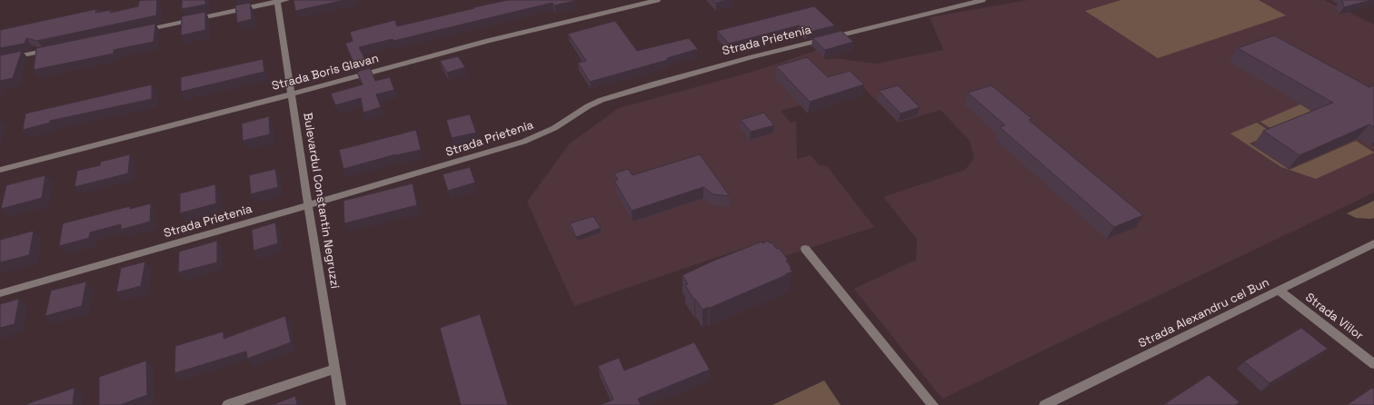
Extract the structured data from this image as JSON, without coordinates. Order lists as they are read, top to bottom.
{
  "streets": {
    "street": [
      "Strada Prietenia",
      "Strada Boris Glavan",
      "Bulevardul Constantin Negruzzi",
      "Strada Alexandru cel Bun",
      "Strada Viilor"
    ]
  },
  "crossings": [
    ["Strada Prietenia", "Bulevardul Constantin Negruzzi"],
    ["Strada Boris Glavan", "Bulevardul Constantin Negruzzi"],
    ["Strada Alexandru cel Bun", "Strada Viilor"]
  ]
}
